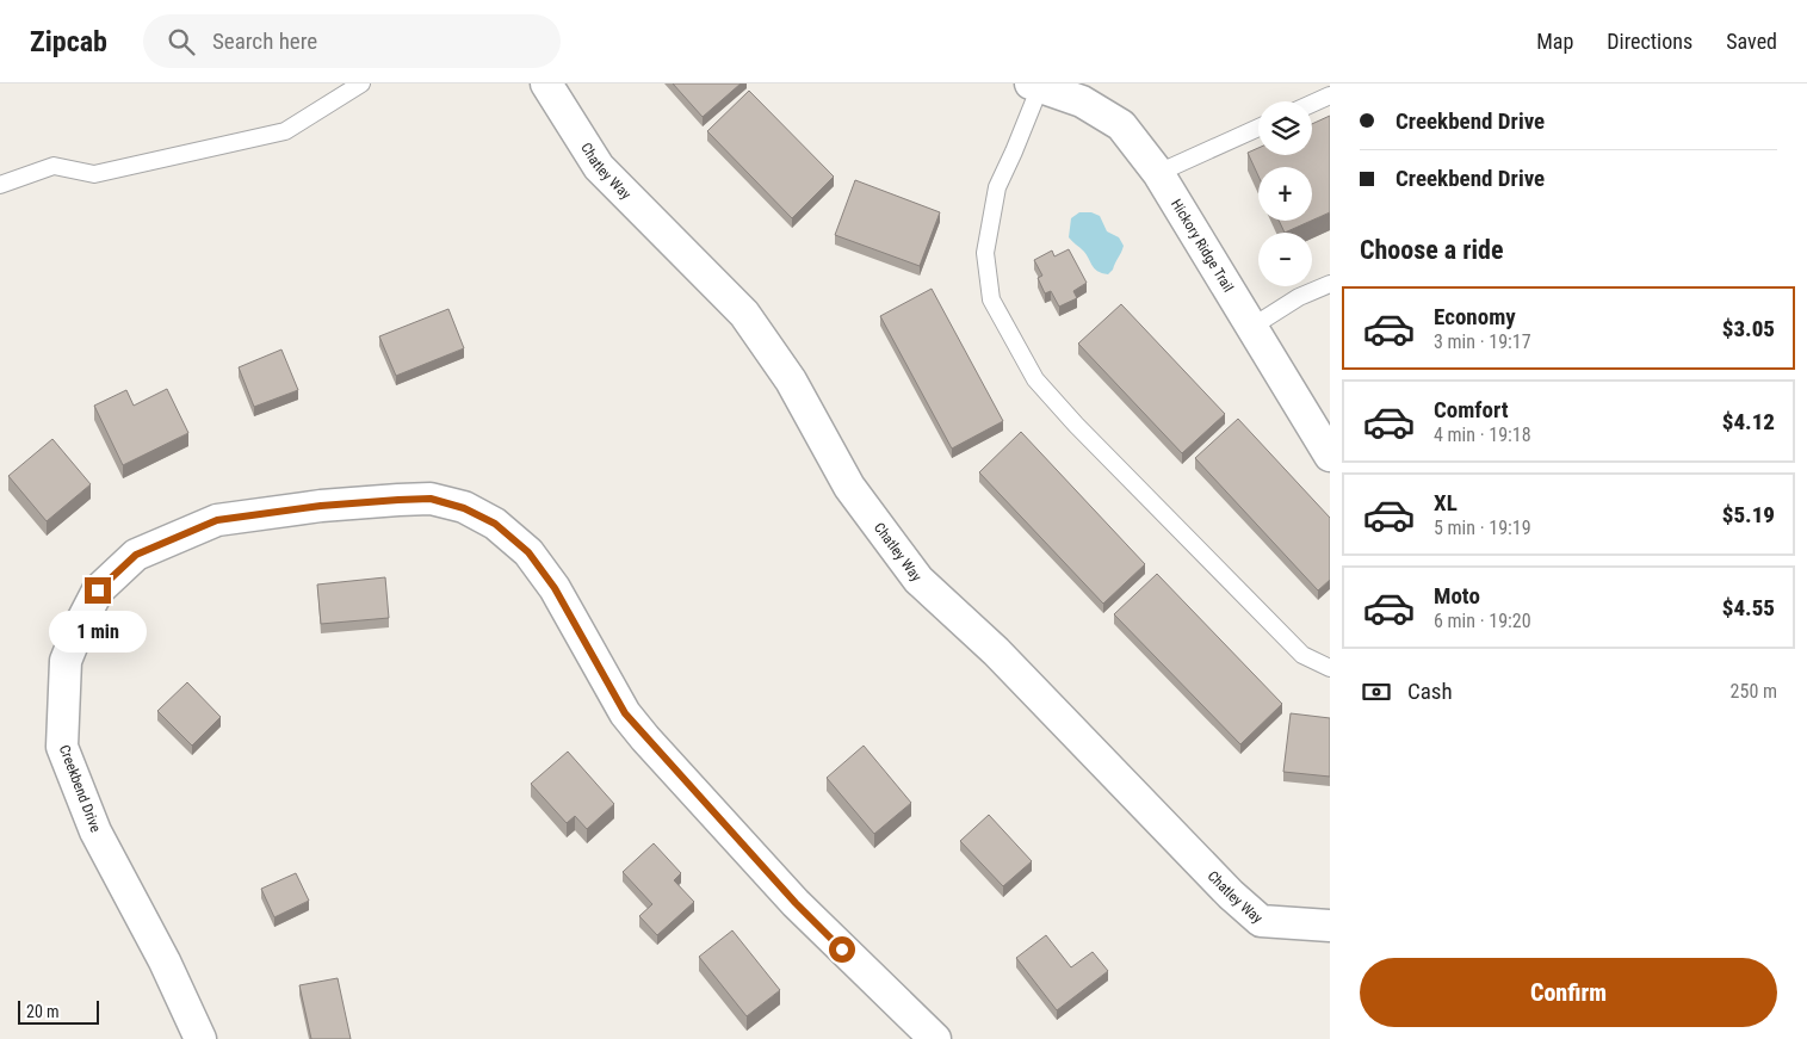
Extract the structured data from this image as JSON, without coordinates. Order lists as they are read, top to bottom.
{
  "streets": {
    "street": ["Chatley Way", "Hickory Ridge Trail", "Creekbend Drive"]
  },
  "scale_bar": "20 m",
  "page": {
    "header": "Zipcab",
    "search": "Search here",
    "nav": ["Map", "Directions", "Saved"],
    "banner": ["Creekbend Drive", "Creekbend Drive"],
    "map_buttons": ["+", "−"],
    "heading": "Choose a ride",
    "list": [
      {
        "name": "Economy",
        "note": "3 min · 19:17",
        "value": "$3.05"
      },
      {
        "name": "Comfort",
        "note": "4 min · 19:18",
        "value": "$4.12"
      },
      {
        "name": "XL",
        "note": "5 min · 19:19",
        "value": "$5.19"
      },
      {
        "name": "Moto",
        "note": "6 min · 19:20",
        "value": "$4.55"
      }
    ],
    "bubble": "1 min",
    "pay": ["Cash", "250 m"],
    "buttons": "Confirm",
    "scale": "20 m"
  }
}
